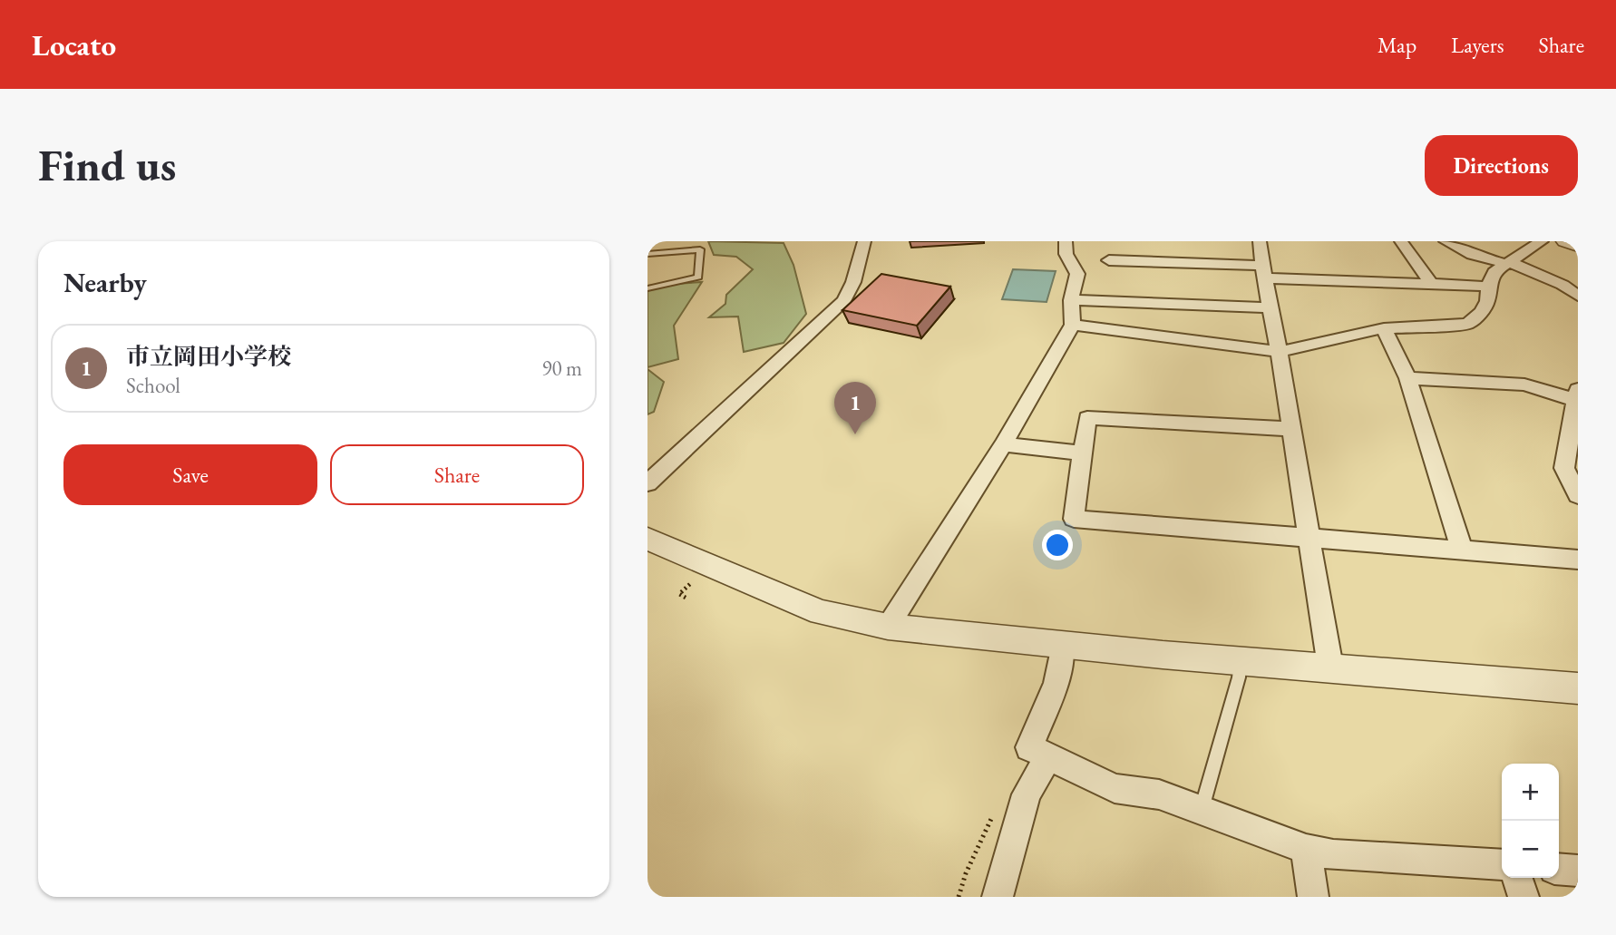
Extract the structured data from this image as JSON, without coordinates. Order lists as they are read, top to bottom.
{
  "page": {
    "header": "Locato",
    "nav": ["Map", "Layers", "Share"],
    "buttons": [
      "Directions",
      ["Save", "Share"]
    ],
    "title": "Find us",
    "heading": "Nearby",
    "list": [
      {
        "mark": "1",
        "name": "市立岡田小学校",
        "note": "School",
        "value": "90 m"
      }
    ],
    "pins": "1",
    "map_buttons": ["+", "−"]
  }
}
